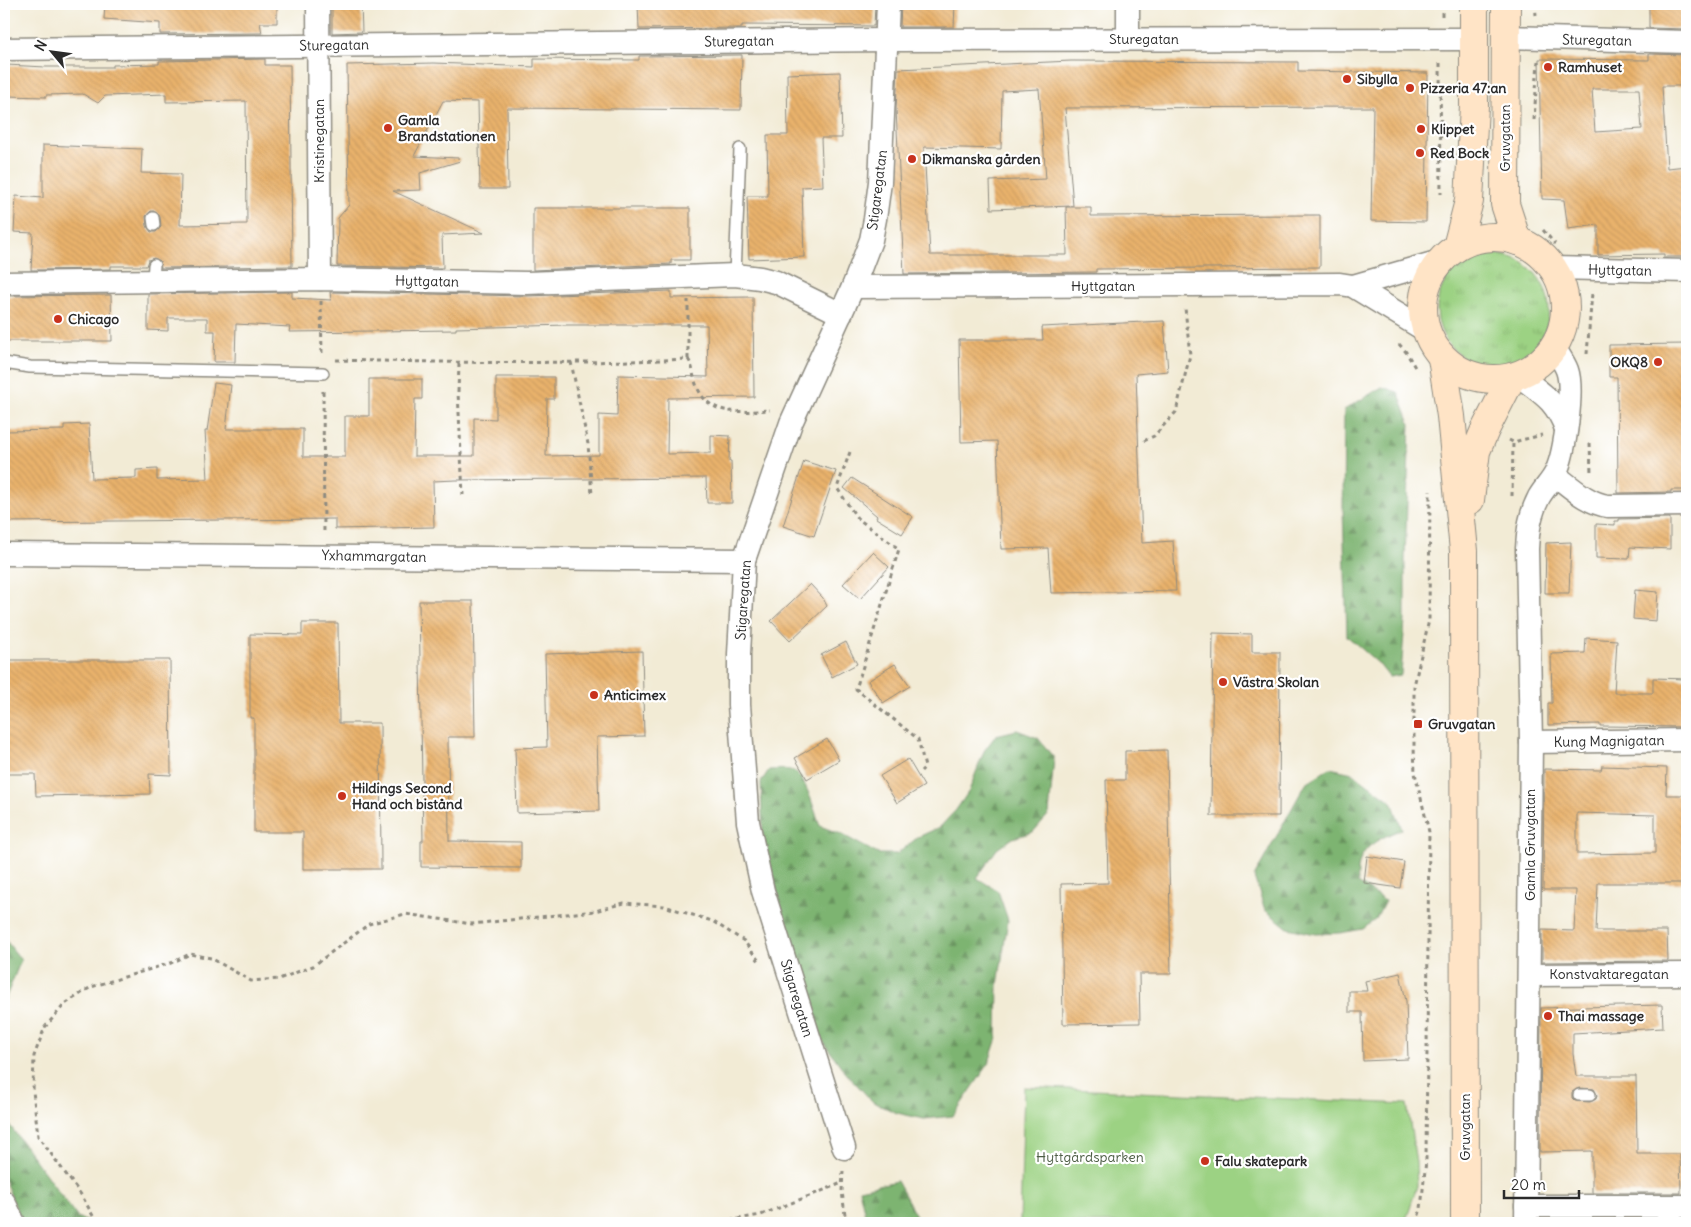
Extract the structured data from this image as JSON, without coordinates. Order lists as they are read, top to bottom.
{
  "streets": {
    "main road": ["Gruvgatan"],
    "street": [
      "Sturegatan",
      "Kristinegatan",
      "Stigaregatan",
      "Hyttgatan",
      "Yxhammargatan",
      "Kung Magnigatan",
      "Gamla Gruvgatan",
      "Konstvaktaregatan"
    ]
  },
  "crossings": [
    ["Sturegatan", "Gruvgatan"],
    ["Sturegatan", "Kristinegatan"],
    ["Sturegatan", "Stigaregatan"],
    ["Gruvgatan", "Hyttgatan"],
    ["Gruvgatan", "Gamla Gruvgatan"],
    ["Kristinegatan", "Hyttgatan"],
    ["Stigaregatan", "Hyttgatan"],
    ["Stigaregatan", "Yxhammargatan"],
    ["Hyttgatan", "Gamla Gruvgatan"],
    ["Kung Magnigatan", "Gamla Gruvgatan"],
    ["Gamla Gruvgatan", "Konstvaktaregatan"]
  ],
  "parks": ["Hyttgårdsparken"],
  "places": {
    "other": [
      "Ramhuset",
      "Sibylla",
      "Pizzeria 47:an",
      "Gamla Brandstationen",
      "Klippet",
      "Red Bock",
      "Dikmanska gården",
      "Chicago",
      "OKQ8",
      "Västra Skolan",
      "Anticimex",
      "Hildings Second Hand och bistånd",
      "Thai massage",
      "Falu skatepark"
    ],
    "transit": ["Gruvgatan"]
  },
  "scale_bar": "20 m",
  "north": "top left"
}
